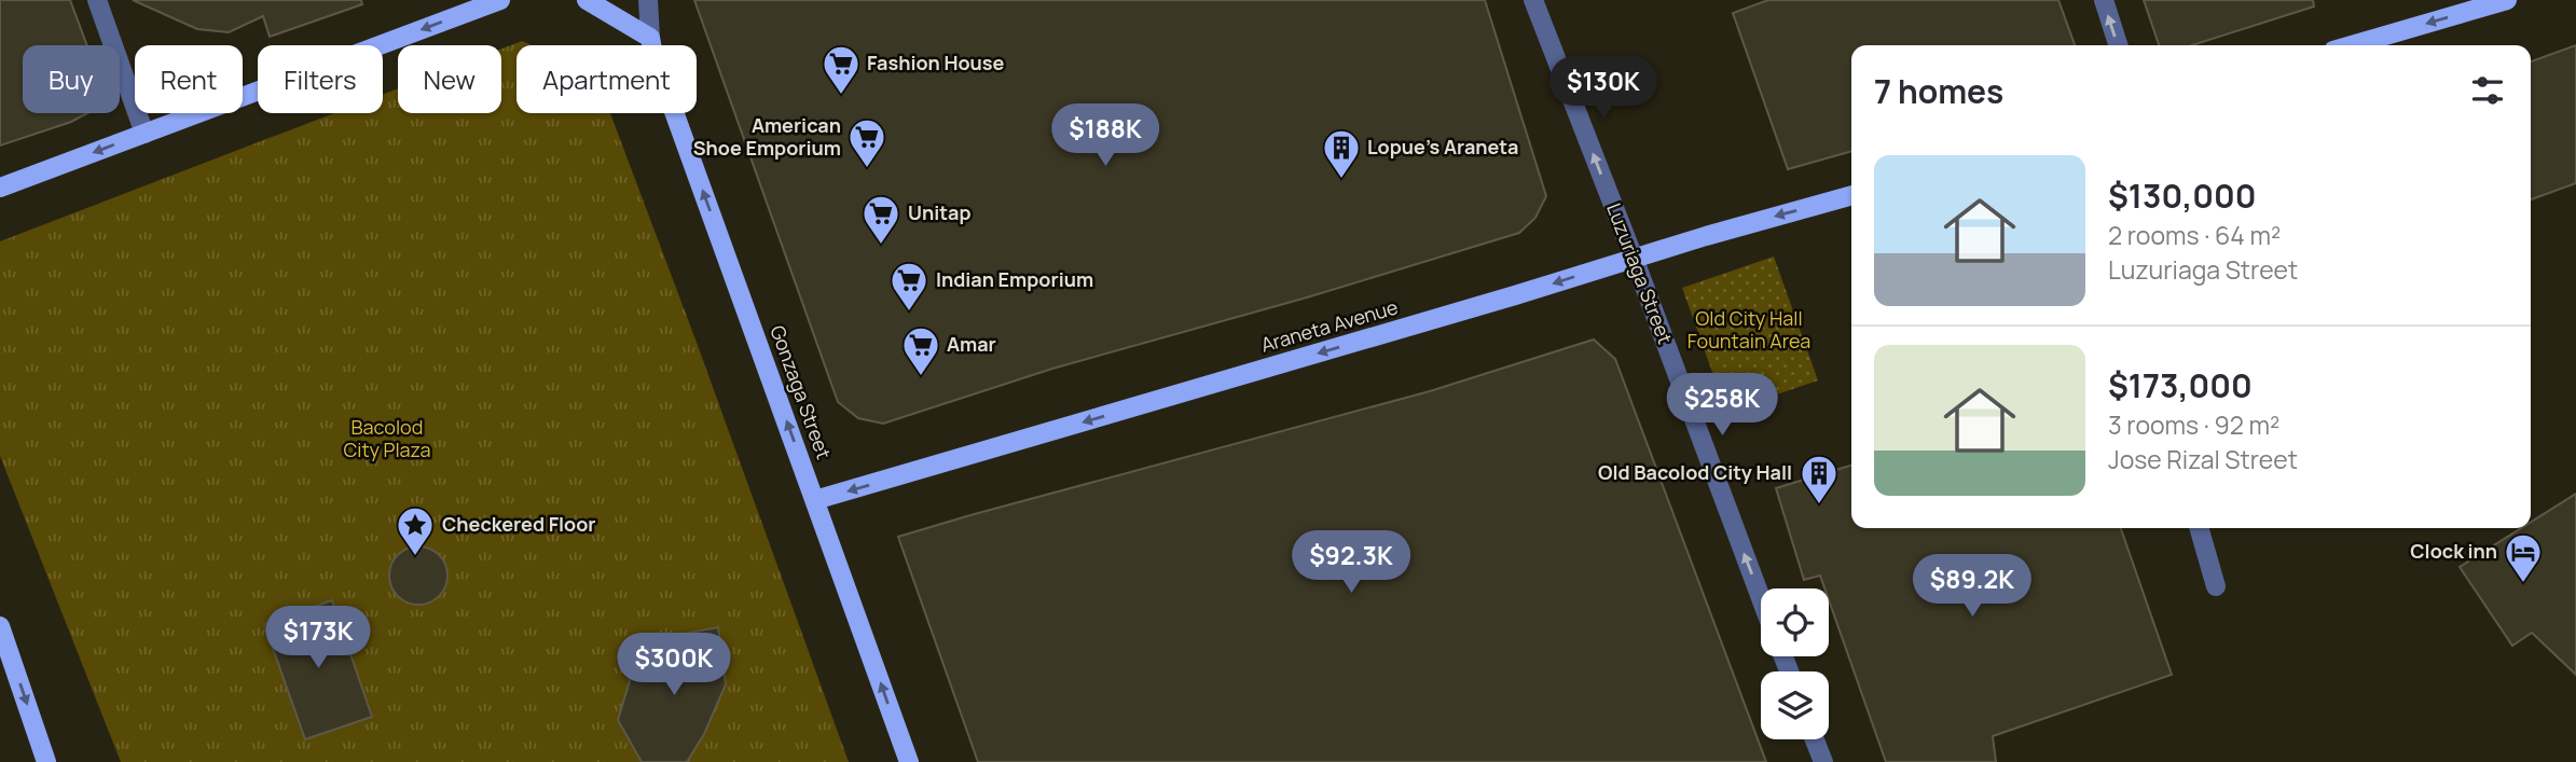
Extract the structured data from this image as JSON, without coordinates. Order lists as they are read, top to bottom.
{
  "streets": {
    "main road": ["Araneta Avenue", "Gonzaga Street"],
    "street": ["Luzuriaga Street"]
  },
  "crossings": [
    ["Luzuriaga Street", "Araneta Avenue"],
    ["Araneta Avenue", "Gonzaga Street"]
  ],
  "one_way": ["Luzuriaga Street", "Araneta Avenue", "Gonzaga Street"],
  "parks": ["Old City Hall Fountain Area", "Bacolod City Plaza"],
  "places": {
    "supermarket": [
      "Fashion House",
      "American Shoe Emporium",
      "Unitap",
      "Indian Emporium",
      "Amar"
    ],
    "building": ["Lopue's Araneta", "Old Bacolod City Hall"],
    "place": ["Checkered Floor"],
    "hotel": ["Clock inn"]
  },
  "page": {
    "chip": [
      "Buy",
      "Rent",
      "Filters",
      "New",
      "Apartment"
    ],
    "heading": "7 homes",
    "price": [
      "$130K",
      "$188K",
      "$258K",
      "$92.3K",
      "$89.2K",
      "$173K",
      "$300K"
    ],
    "list": [
      {
        "name": "$130,000",
        "note": "2 rooms · 64 m² · Luzuriaga Street"
      },
      {
        "name": "$173,000",
        "note": "3 rooms · 92 m² · Jose Rizal Street"
      }
    ]
  }
}
